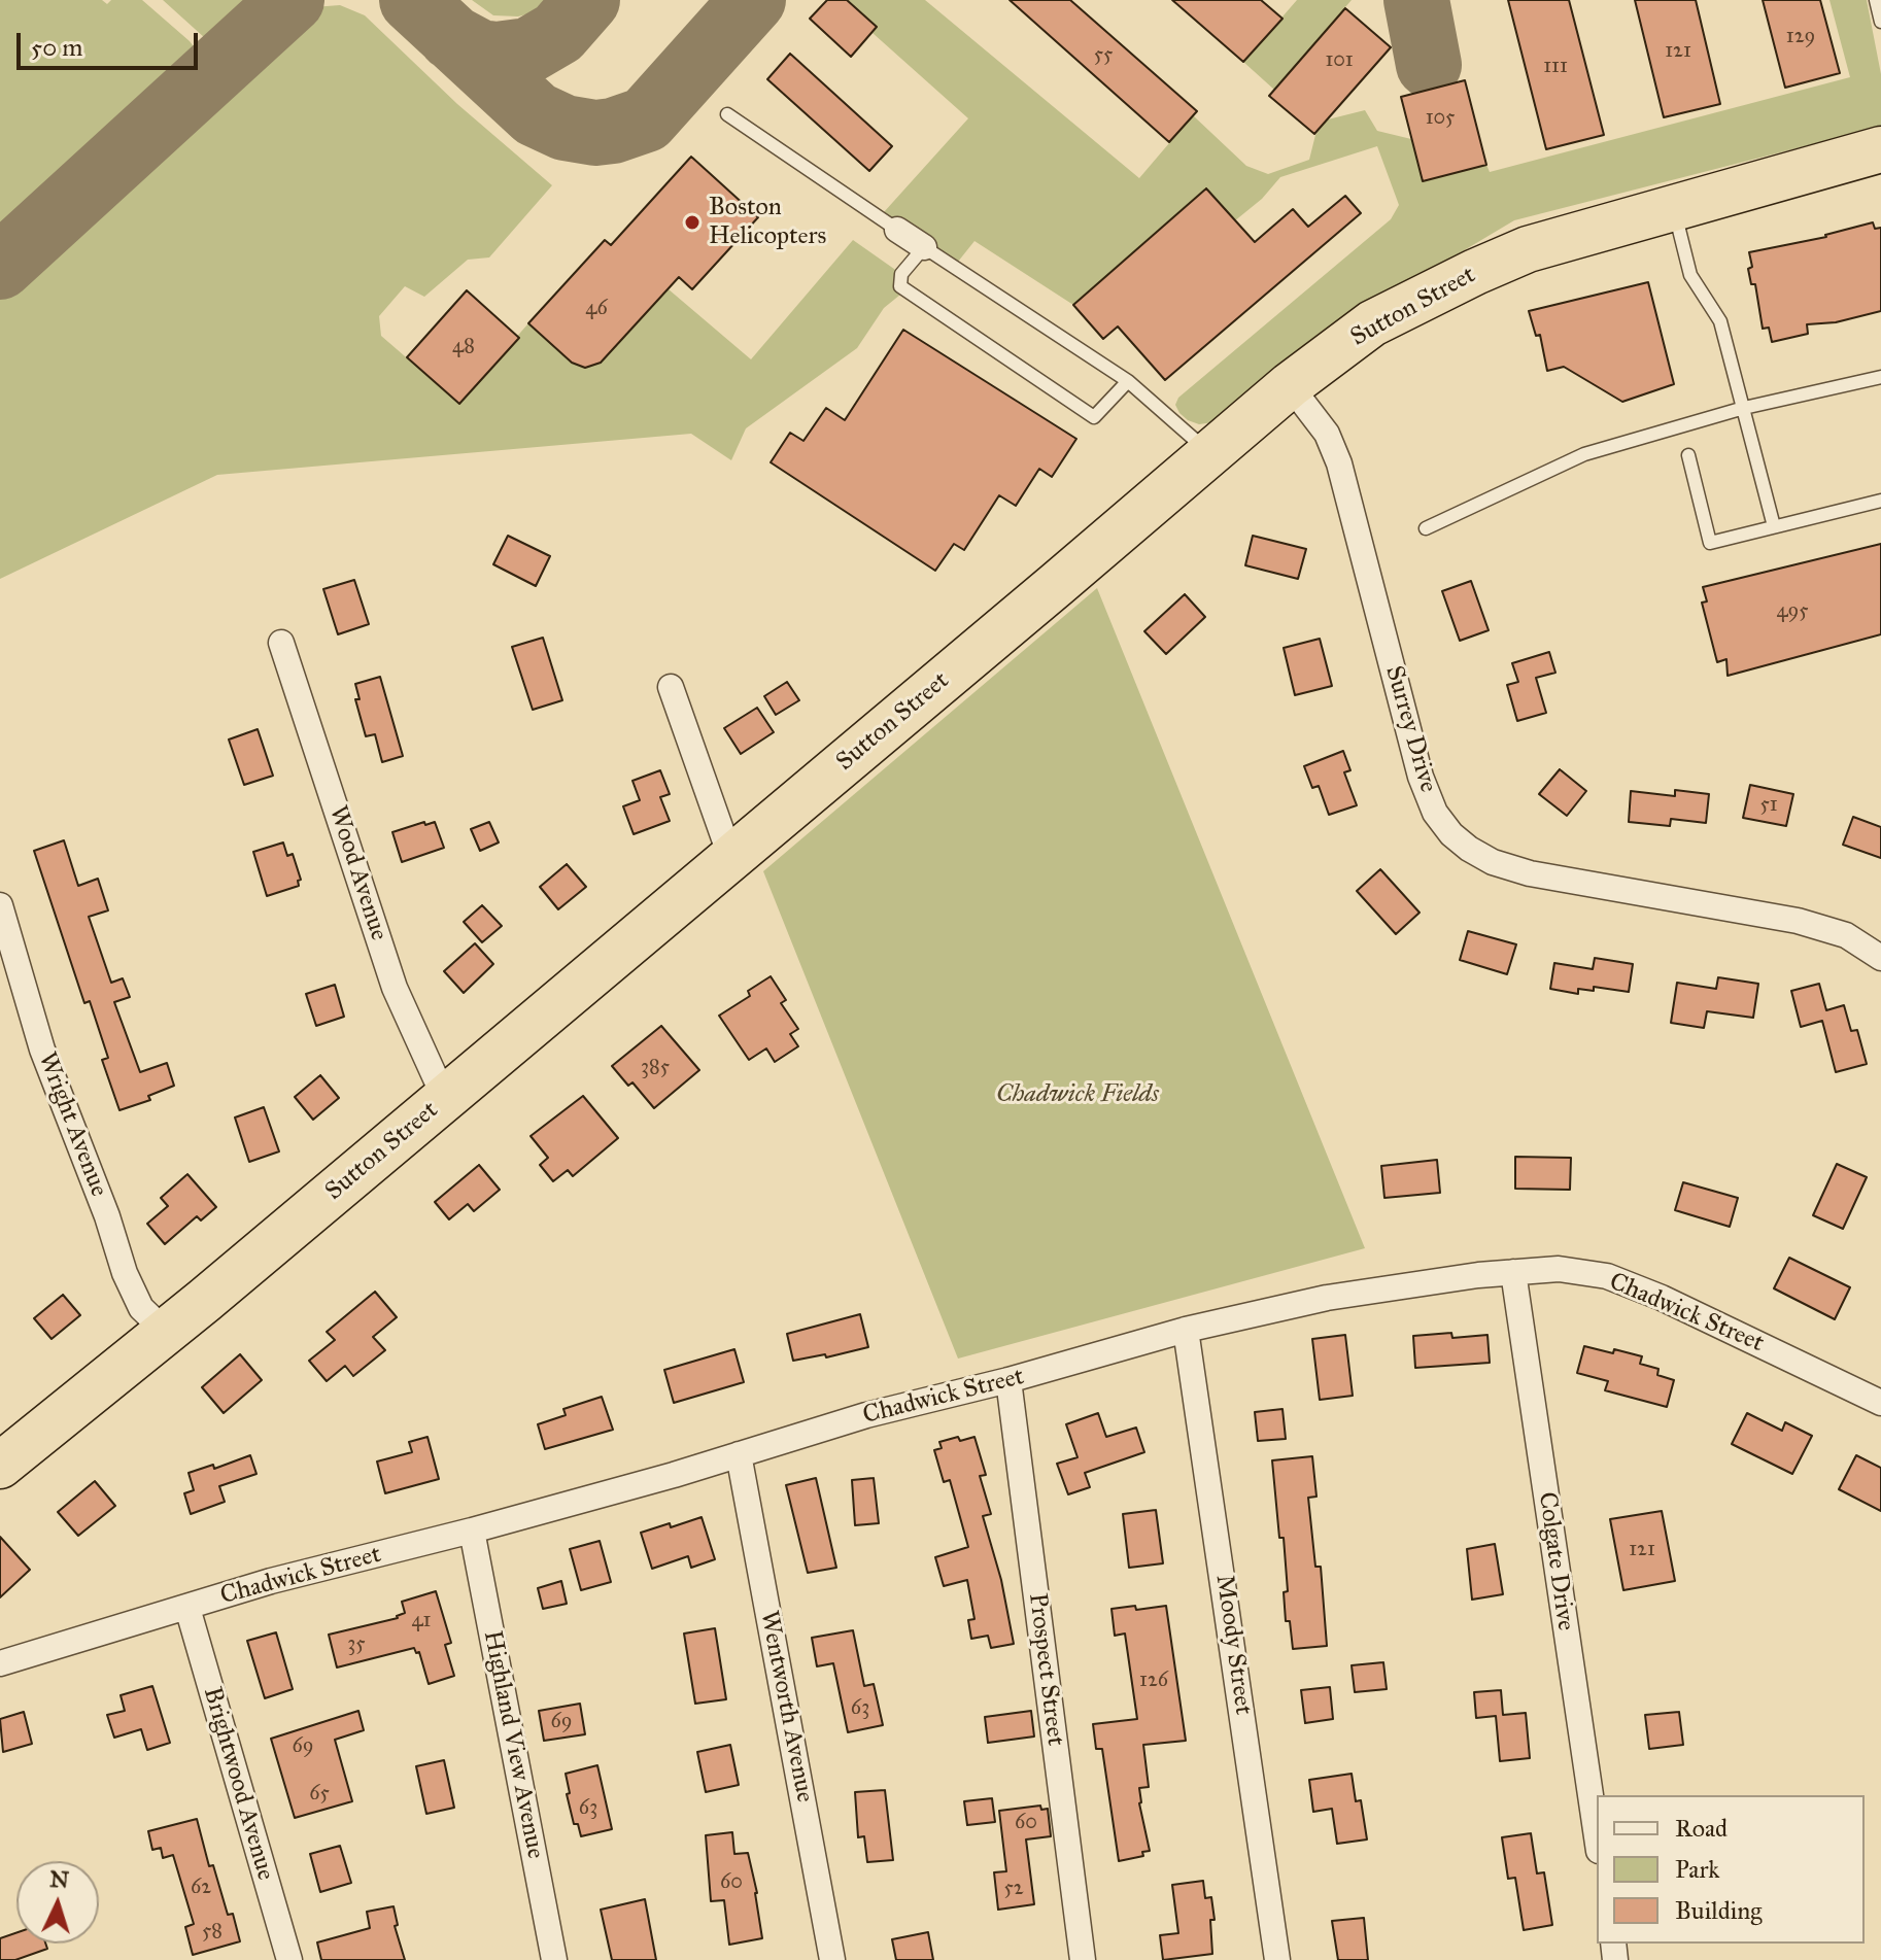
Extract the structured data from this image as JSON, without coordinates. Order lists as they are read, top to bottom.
{
  "streets": {
    "highway": ["Sutton Street"],
    "street": [
      "Surrey Drive",
      "Wood Avenue",
      "Wright Avenue",
      "Chadwick Street",
      "Colgate Drive",
      "Moody Street",
      "Prospect Street",
      "Wentworth Avenue",
      "Highland View Avenue",
      "Brightwood Avenue"
    ]
  },
  "crossings": [
    ["Sutton Street", "Surrey Drive"],
    ["Sutton Street", "Wood Avenue"],
    ["Sutton Street", "Wright Avenue"],
    ["Chadwick Street", "Colgate Drive"],
    ["Chadwick Street", "Moody Street"],
    ["Chadwick Street", "Prospect Street"],
    ["Chadwick Street", "Wentworth Avenue"],
    ["Chadwick Street", "Highland View Avenue"],
    ["Chadwick Street", "Brightwood Avenue"]
  ],
  "parks": ["Chadwick Fields"],
  "places": ["Boston Helicopters"],
  "house_numbers": [
    "129",
    "121",
    "55",
    "101",
    "111",
    "105",
    "46",
    "48",
    "495",
    "51",
    "385",
    "121",
    "41",
    "35",
    "126",
    "63",
    "69",
    "69",
    "65",
    "63",
    "60",
    "60",
    "62",
    "52",
    "58"
  ],
  "legend": ["Road", "Park", "Building"],
  "scale_bar": "50 m",
  "north": "top"
}
